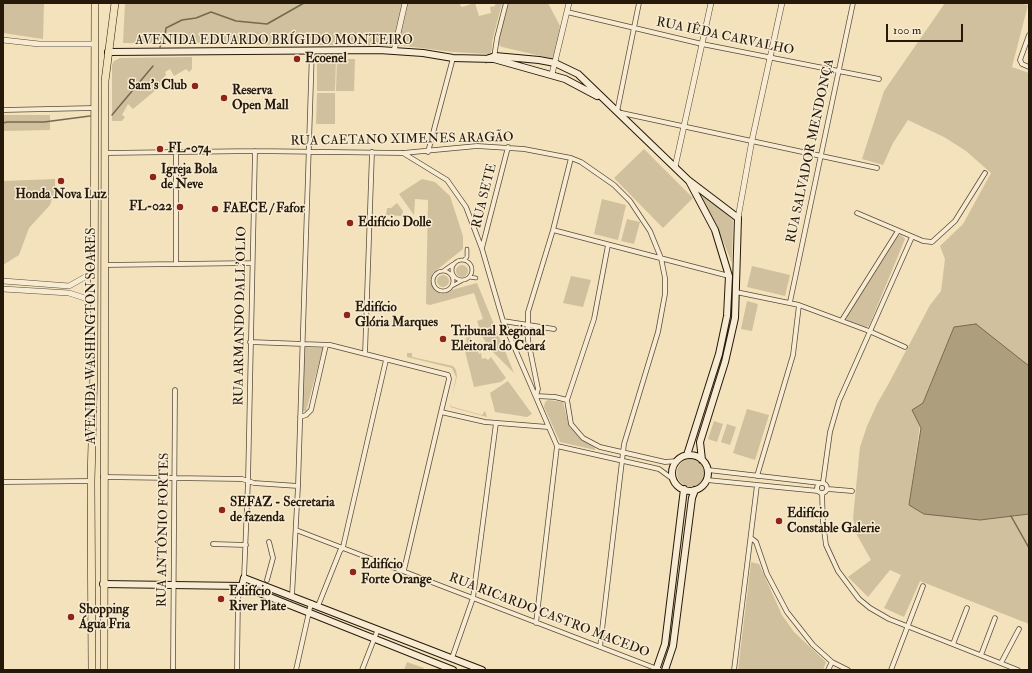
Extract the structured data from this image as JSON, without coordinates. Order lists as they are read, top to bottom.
{
  "streets": {
    "highway": ["AVENIDA WASHINGTON SOARES"],
    "main road": ["AVENIDA EDUARDO BRÍGIDO MONTEIRO"],
    "street": [
      "RUA IÊDA CARVALHO",
      "RUA CAETANO XIMENES ARAGÃO",
      "RUA SALVADOR MENDONÇA",
      "RUA SETE",
      "RUA ARMANDO DALL'OLIO",
      "RUA ANTÔNIO FORTES",
      "RUA RICARDO CASTRO MACEDO"
    ]
  },
  "crossings": [
    ["RUA IÊDA CARVALHO", "RUA SALVADOR MENDONÇA"],
    ["AVENIDA EDUARDO BRÍGIDO MONTEIRO", "AVENIDA WASHINGTON SOARES"],
    ["RUA CAETANO XIMENES ARAGÃO", "RUA SETE"],
    ["RUA CAETANO XIMENES ARAGÃO", "RUA ARMANDO DALL'OLIO"],
    ["RUA CAETANO XIMENES ARAGÃO", "AVENIDA WASHINGTON SOARES"],
    ["RUA CAETANO XIMENES ARAGÃO", "RUA RICARDO CASTRO MACEDO"]
  ],
  "places": [
    "Ecoenel",
    "Sam's Club",
    "Reserva Open Mall",
    "FL-074",
    "Igreja Bola de Neve",
    "Honda Nova Luz",
    "FL-022",
    "FAECE / Fafor",
    "Edifício Dolle",
    "Edifício Glória Marques",
    "Tribunal Regional Eleitoral do Ceará",
    "SEFAZ - Secretaria de fazenda",
    "Edifício Constable Galerie",
    "Edifício Forte Orange",
    "Edifício River Plate",
    "Shopping Água Fria"
  ],
  "scale_bar": "100 m"
}
